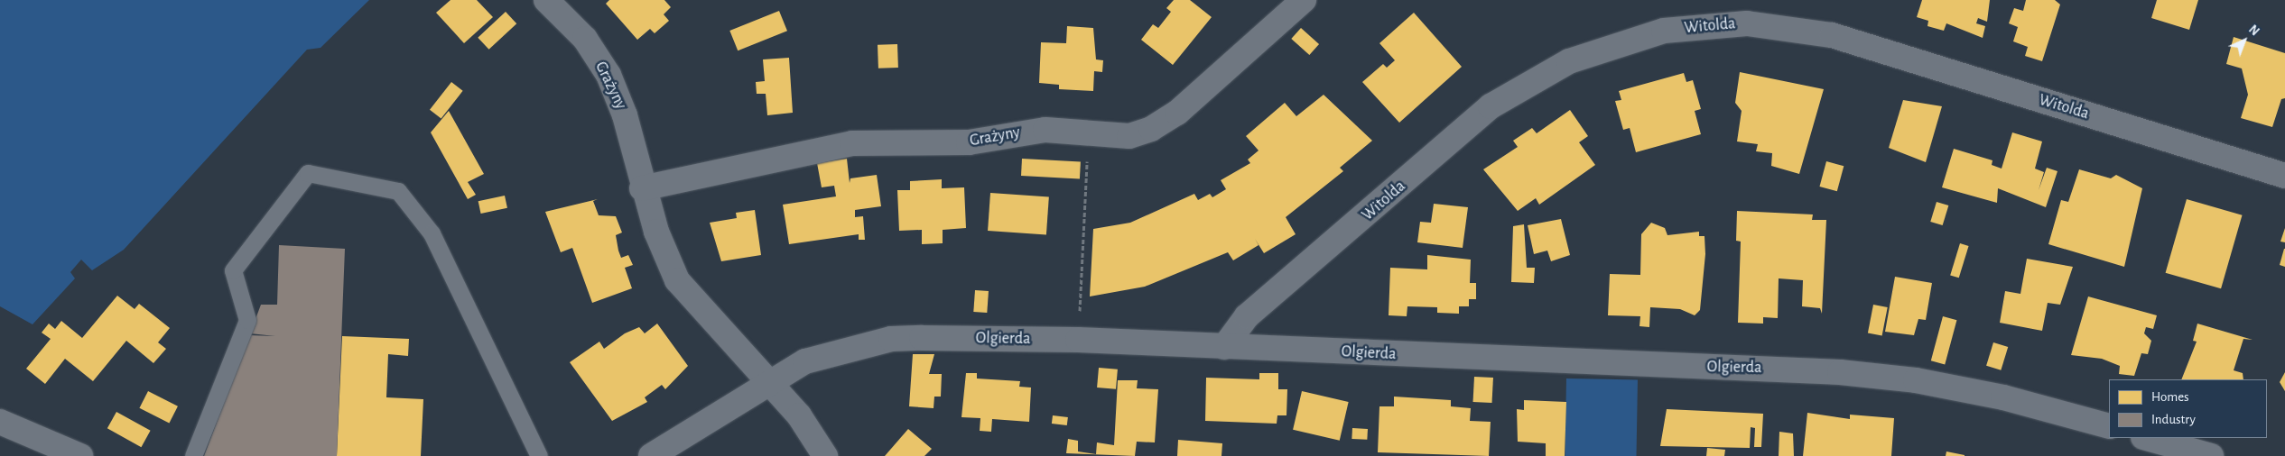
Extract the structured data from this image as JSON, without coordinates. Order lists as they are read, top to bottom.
{
  "streets": {
    "street": ["Witolda", "Grażyny", "Olgierda"]
  },
  "crossings": [
    ["Witolda", "Olgierda"],
    ["Grażyny", "Olgierda"]
  ],
  "legend": ["Homes", "Industry"],
  "north": "top right"
}
